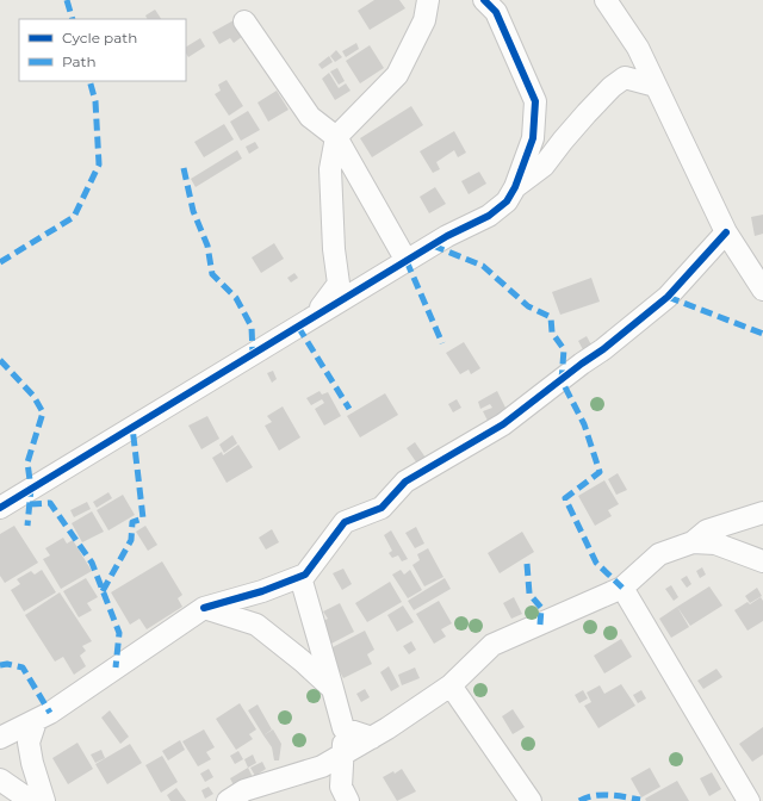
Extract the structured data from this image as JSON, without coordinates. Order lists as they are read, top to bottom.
{
  "legend": ["Cycle path", "Path"]
}
